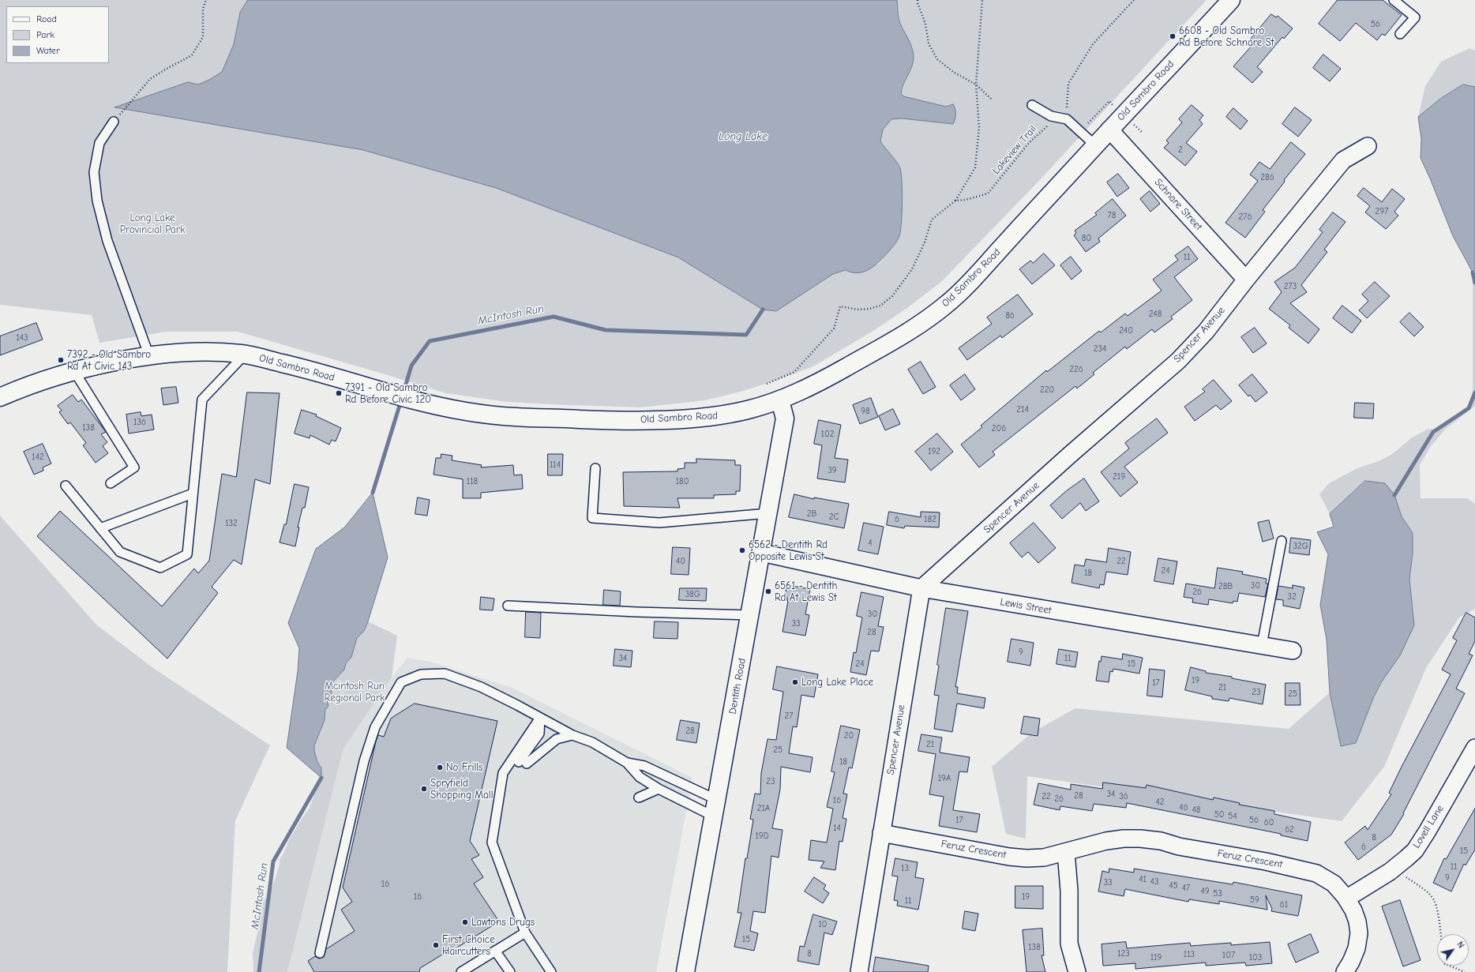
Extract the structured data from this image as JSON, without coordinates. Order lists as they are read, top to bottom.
{
  "streets": {
    "main road": ["Old Sambro Road", "Dentith Road"],
    "street": [
      "Schnare Street",
      "Spencer Avenue",
      "Lewis Street",
      "Lovell Lane",
      "Feruz Crescent"
    ],
    "path": ["Lakeview Trail"]
  },
  "crossings": [
    ["Old Sambro Road", "Schnare Street"],
    ["Old Sambro Road", "Dentith Road"],
    ["Schnare Street", "Spencer Avenue"],
    ["Spencer Avenue", "Lewis Street"],
    ["Spencer Avenue", "Feruz Crescent"],
    ["Lewis Street", "Dentith Road"],
    ["Lovell Lane", "Feruz Crescent"]
  ],
  "water": ["Long Lake", "McIntosh Run"],
  "parks": ["Long Lake Provincial Park", "Mcintosh Run Regional Park"],
  "places": [
    "6608 - Old Sambro Rd Before Schnare St",
    "7392 - Old Sambro Rd At Civic 143",
    "7391 - Old Sambro Rd Before Civic 120",
    "6562 - Dentith Rd Opposite Lewis St",
    "6561 - Dentith Rd At Lewis St",
    "Long Lake Place",
    "No Frills",
    "Spryfield Shopping Mall",
    "Lawtons Drugs",
    "First Choice Haircutters"
  ],
  "house_numbers": [
    "56",
    "2",
    "286",
    "297",
    "78",
    "276",
    "80",
    "11",
    "273",
    "248",
    "86",
    "240",
    "143",
    "234",
    "226",
    "220",
    "214",
    "98",
    "136",
    "138",
    "206",
    "102",
    "192",
    "142",
    "114",
    "39",
    "219",
    "118",
    "180",
    "2B",
    "2C",
    "6",
    "182",
    "132",
    "4",
    "32G",
    "40",
    "22",
    "24",
    "18",
    "30",
    "28B",
    "26",
    "38G",
    "32",
    "30",
    "33",
    "28",
    "9",
    "34",
    "11",
    "24",
    "15",
    "19",
    "17",
    "21",
    "23",
    "25",
    "27",
    "28",
    "20",
    "21",
    "25",
    "18",
    "19A",
    "23",
    "34",
    "28",
    "22",
    "36",
    "26",
    "16",
    "42",
    "46",
    "21A",
    "48",
    "50",
    "54",
    "17",
    "56",
    "60",
    "14",
    "62",
    "19D",
    "8",
    "6",
    "15",
    "11",
    "13",
    "9",
    "41",
    "43",
    "33",
    "16",
    "45",
    "47",
    "49",
    "53",
    "16",
    "19",
    "59",
    "11",
    "61",
    "10",
    "15",
    "138",
    "8",
    "123",
    "113",
    "107",
    "119",
    "103"
  ],
  "legend": ["Road", "Park", "Water"],
  "north": "top right"
}
